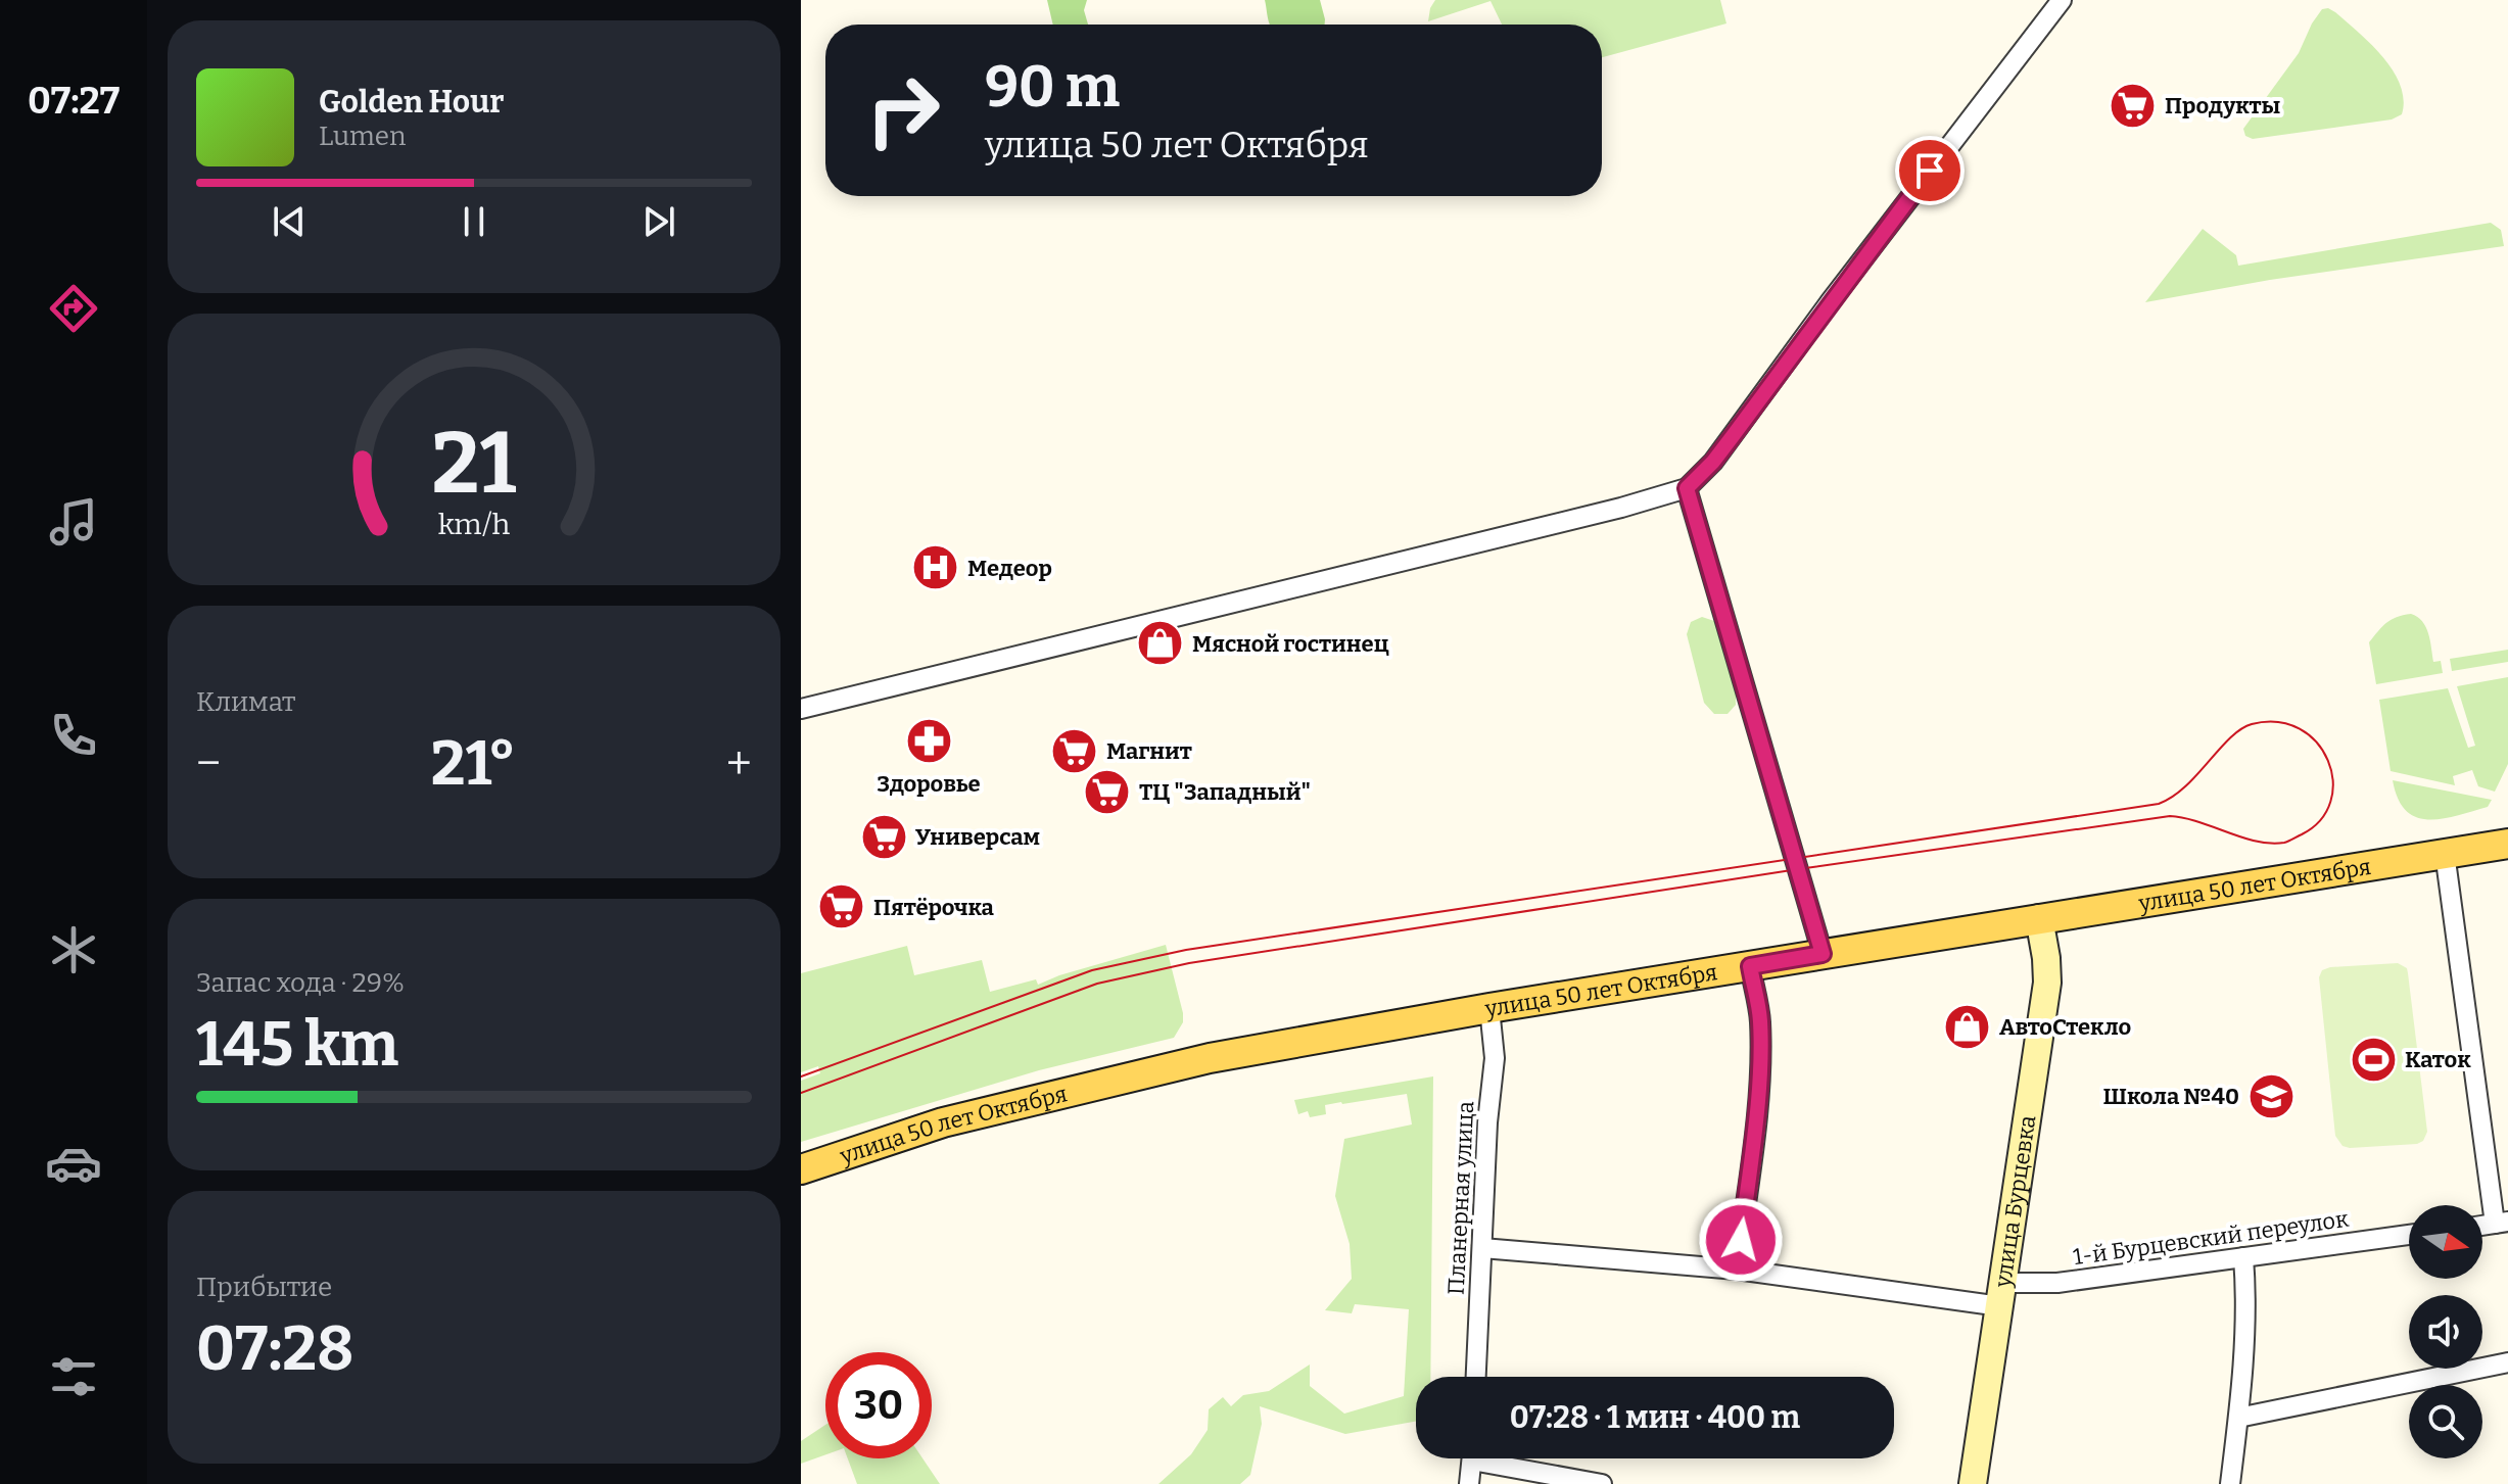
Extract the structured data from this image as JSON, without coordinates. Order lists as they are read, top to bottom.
{
  "streets": {
    "main road": ["улица 50 лет Октября"],
    "street": ["Планерная улица", "улица Бурцевка", "1-й Бурцевский переулок"]
  },
  "crossings": [
    ["улица 50 лет Октября", "Планерная улица"],
    ["улица 50 лет Октября", "улица Бурцевка"],
    ["Планерная улица", "1-й Бурцевский переулок"],
    ["улица Бурцевка", "1-й Бурцевский переулок"]
  ],
  "places": {
    "supermarket": [
      "Продукты",
      "Магнит",
      "ТЦ \"Западный\"",
      "Универсам",
      "Пятёрочка"
    ],
    "hospital": ["Медеор"],
    "shop": ["Мясной гостинец", "АвтоСтекло"],
    "pharmacy": ["Здоровье"],
    "sports": ["Каток"],
    "school or university": ["Школа №40"]
  },
  "north": "right",
  "page": {
    "tabs": "07:27",
    "turn": ["90 m", "улица 50 лет Октября"],
    "song": ["Golden Hour", "Lumen"],
    "tile": [
      "Климат",
      ["Запас хода · 29%", "145 km"],
      ["Прибытие", "07:28"]
    ],
    "heat": ["−", "21°", "+"],
    "limit": "30",
    "trip": "07:28 · 1 мин · 400 m",
    "gauge": ["21", "km/h"]
  }
}
